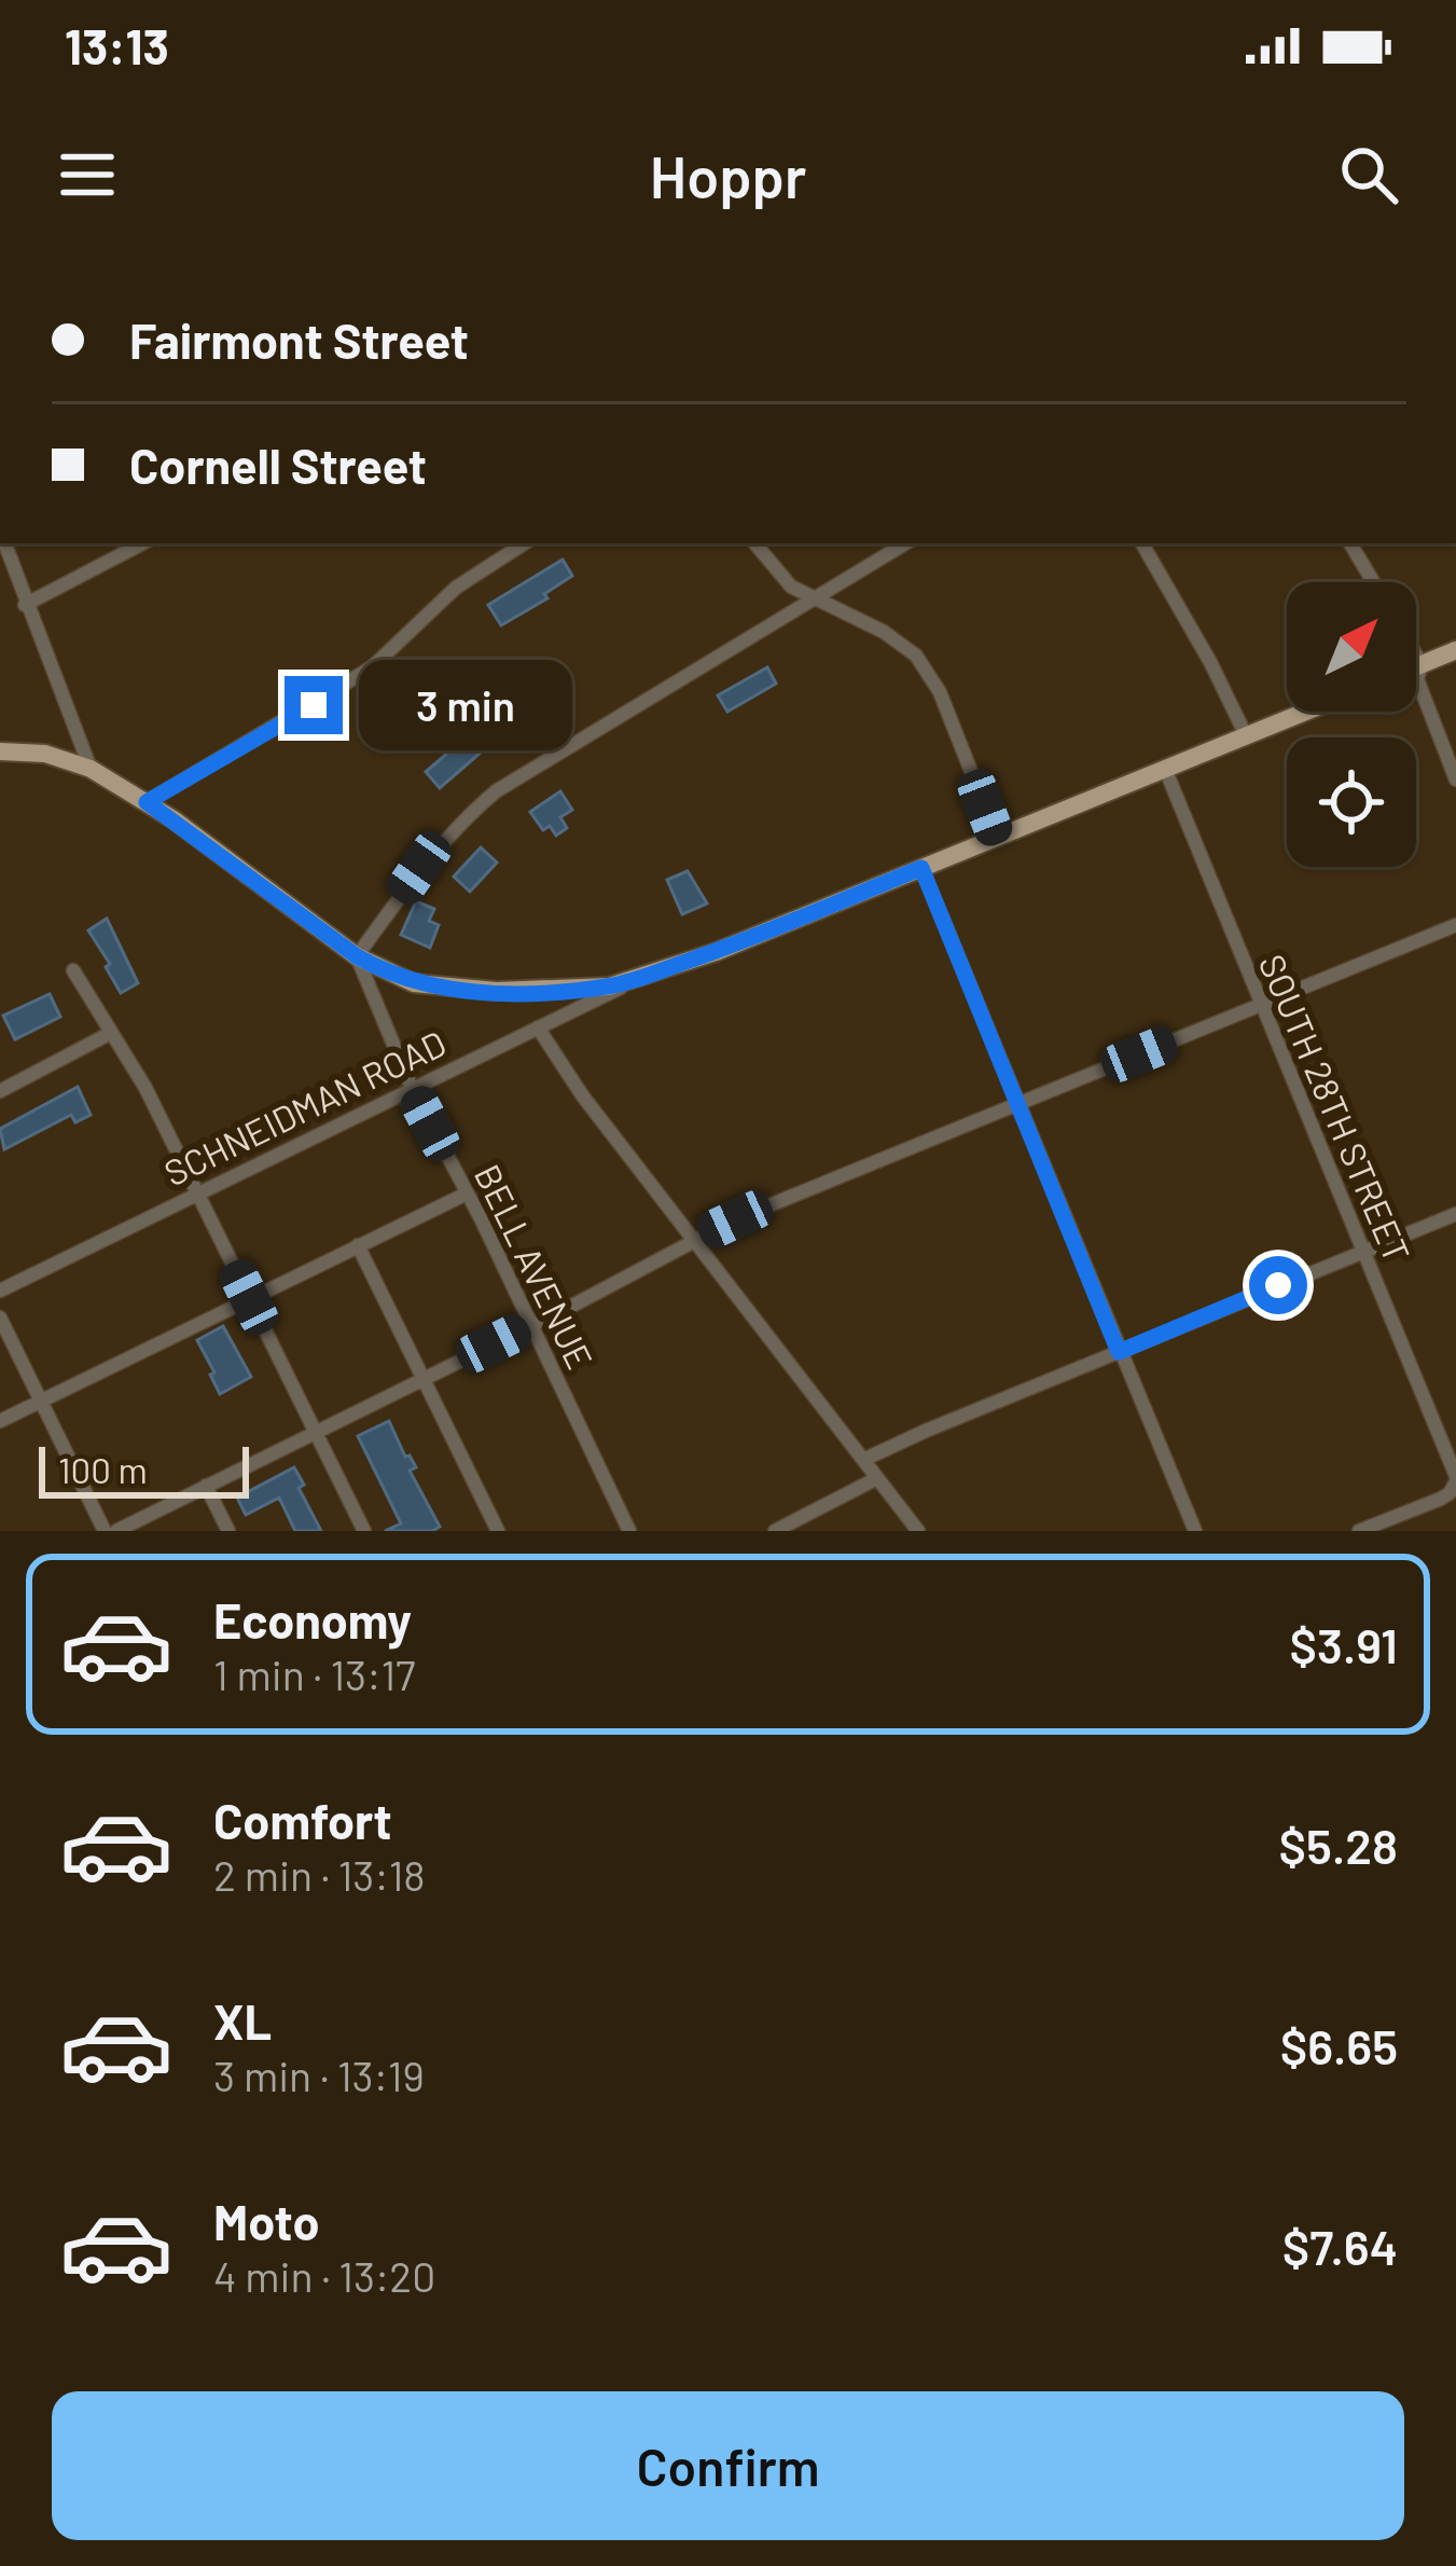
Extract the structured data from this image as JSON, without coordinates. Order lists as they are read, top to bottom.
{
  "streets": {
    "street": ["SCHNEIDMAN ROAD", "SOUTH 28TH STREET", "BELL AVENUE"]
  },
  "crossings": [
    ["SCHNEIDMAN ROAD", "BELL AVENUE"]
  ],
  "scale_bar": "100 m",
  "north": "top right",
  "page": {
    "status": "13:13",
    "header": "Hoppr",
    "banner": ["Fairmont Street", "Cornell Street"],
    "bubble": "3 min",
    "scale": "100 m",
    "list": [
      {
        "name": "Economy",
        "note": "1 min · 13:17",
        "value": "$3.91"
      },
      {
        "name": "Comfort",
        "note": "2 min · 13:18",
        "value": "$5.28"
      },
      {
        "name": "XL",
        "note": "3 min · 13:19",
        "value": "$6.65"
      },
      {
        "name": "Moto",
        "note": "4 min · 13:20",
        "value": "$7.64"
      }
    ],
    "buttons": "Confirm"
  }
}
